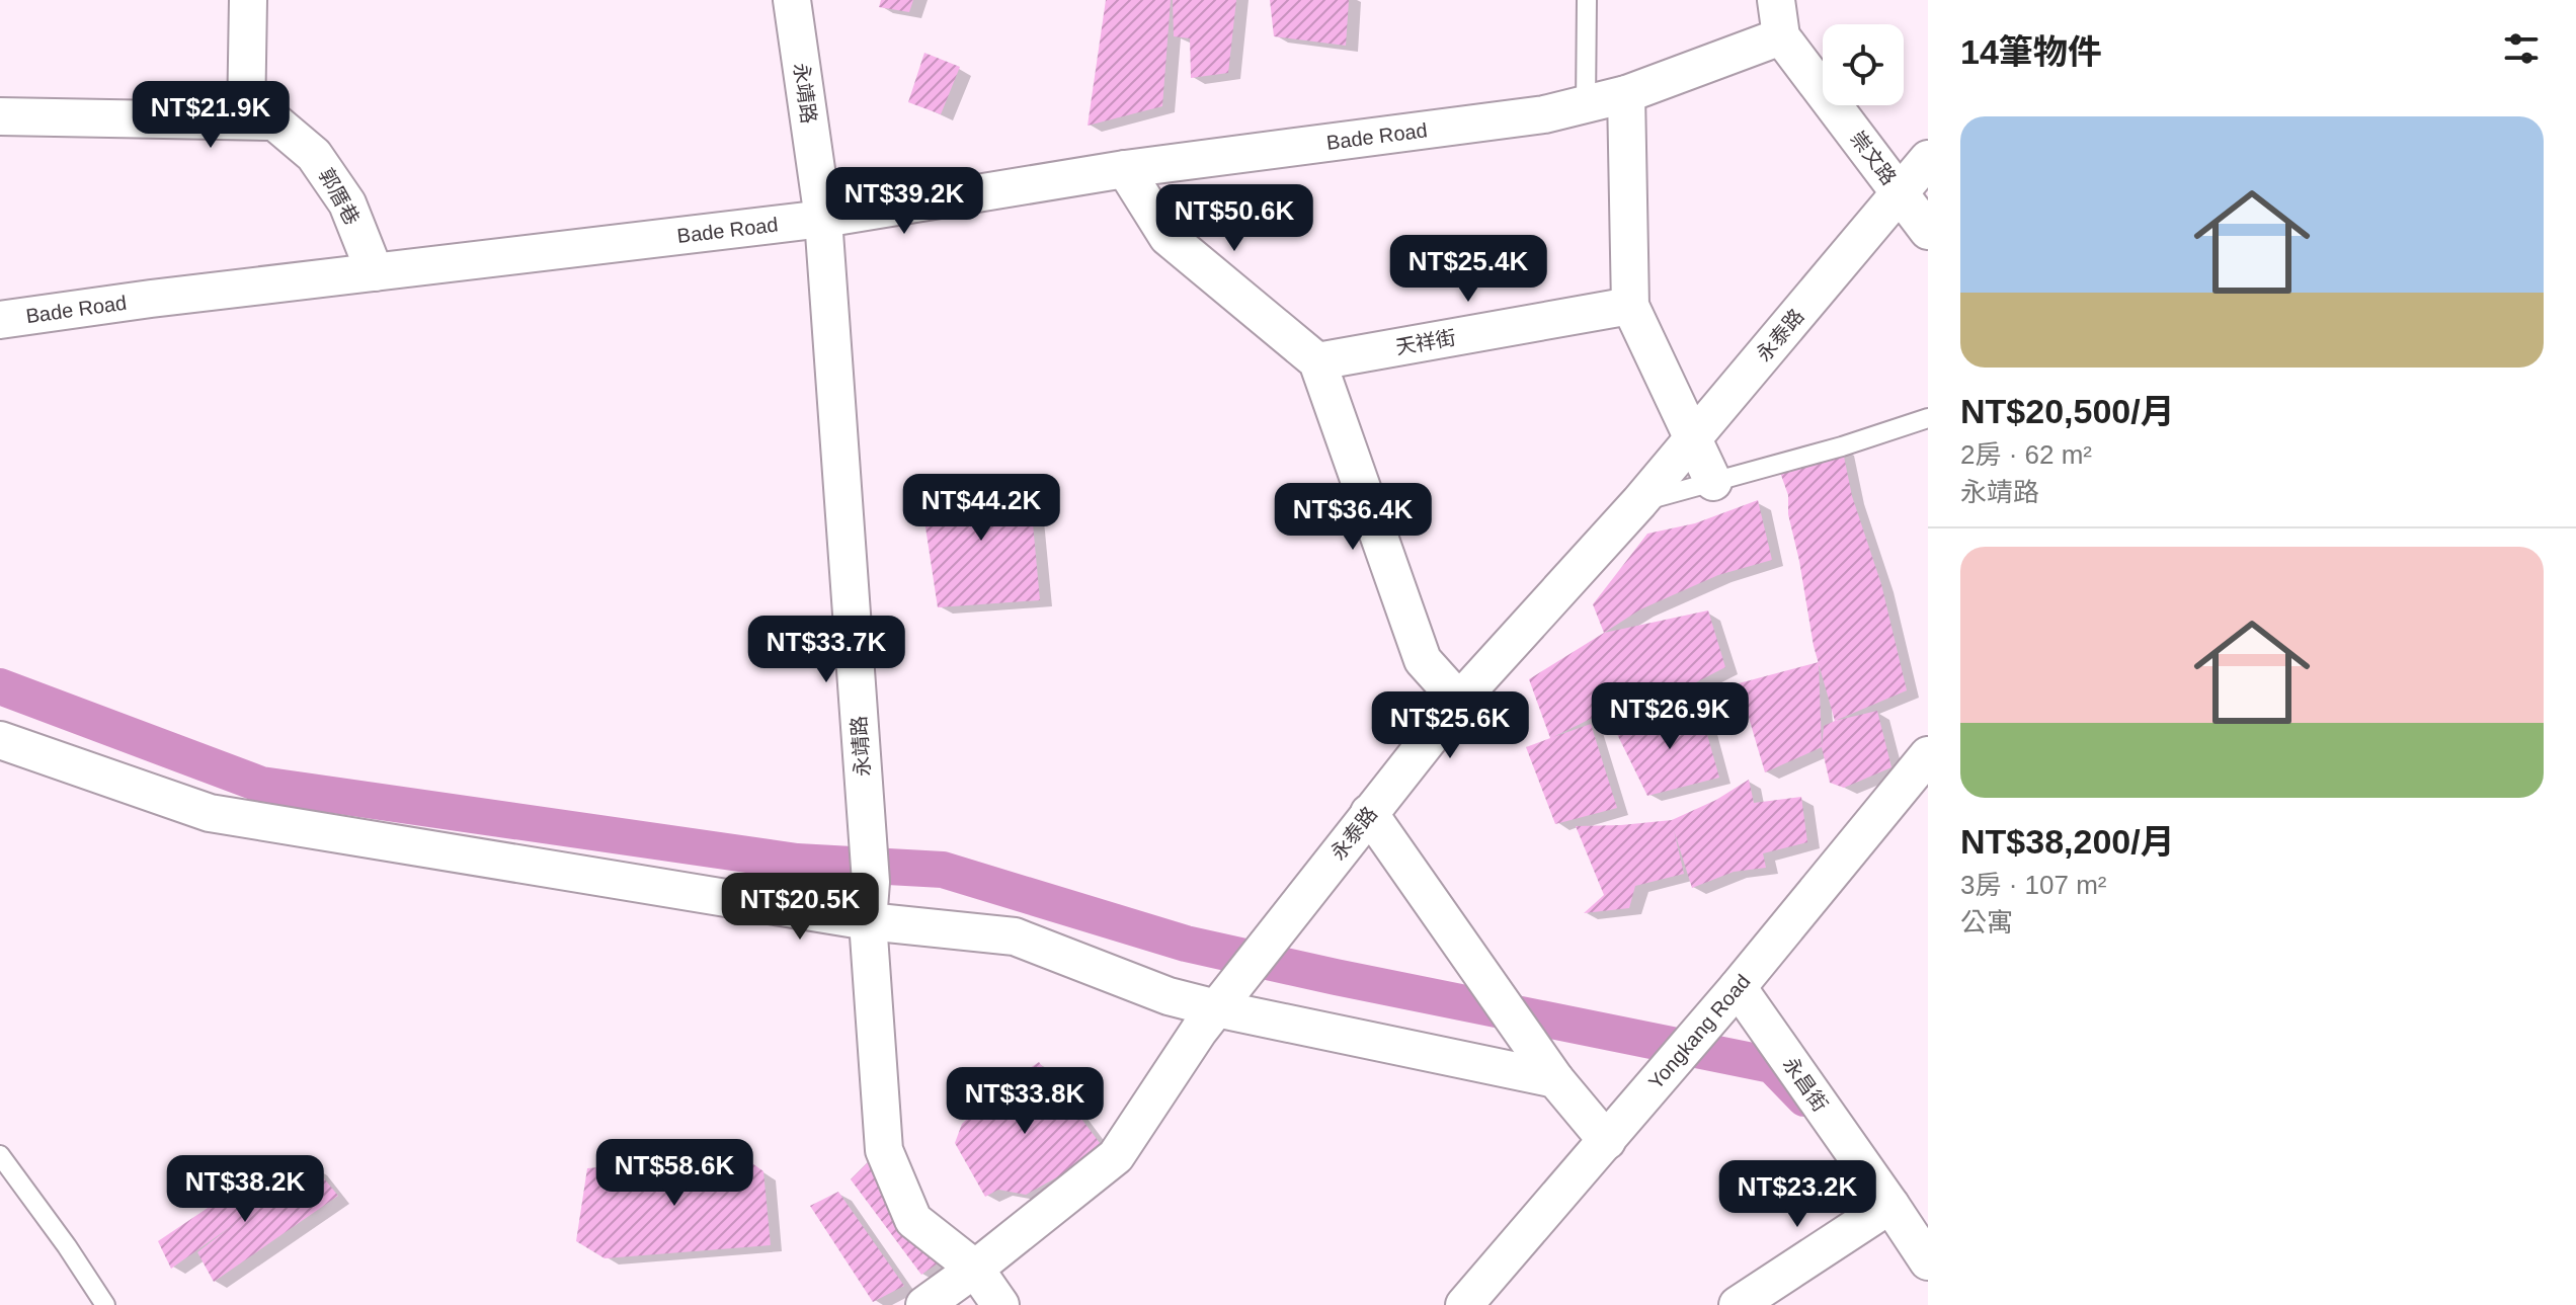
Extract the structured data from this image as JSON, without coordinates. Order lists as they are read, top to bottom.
{
  "streets": {
    "street": [
      "永靖路",
      "Bade Road",
      "崇文路",
      "郭厝巷",
      "永泰路",
      "天祥街",
      "Yongkang Road",
      "永昌街"
    ]
  },
  "crossings": [
    ["永靖路", "Bade Road"],
    ["永靖路", "永泰路"],
    ["Bade Road", "崇文路"],
    ["Bade Road", "郭厝巷"],
    ["崇文路", "永泰路"],
    ["Yongkang Road", "永昌街"]
  ],
  "page": {
    "heading": "14筆物件",
    "price": [
      "NT$21.9K",
      "NT$39.2K",
      "NT$50.6K",
      "NT$25.4K",
      "NT$44.2K",
      "NT$36.4K",
      "NT$33.7K",
      "NT$26.9K",
      "NT$25.6K",
      "NT$20.5K",
      "NT$33.8K",
      "NT$58.6K",
      "NT$38.2K",
      "NT$23.2K"
    ],
    "list": [
      {
        "name": "NT$20,500/月",
        "note": "2房 · 62 m² · 永靖路"
      },
      {
        "name": "NT$38,200/月",
        "note": "3房 · 107 m² · 公寓"
      }
    ]
  }
}
